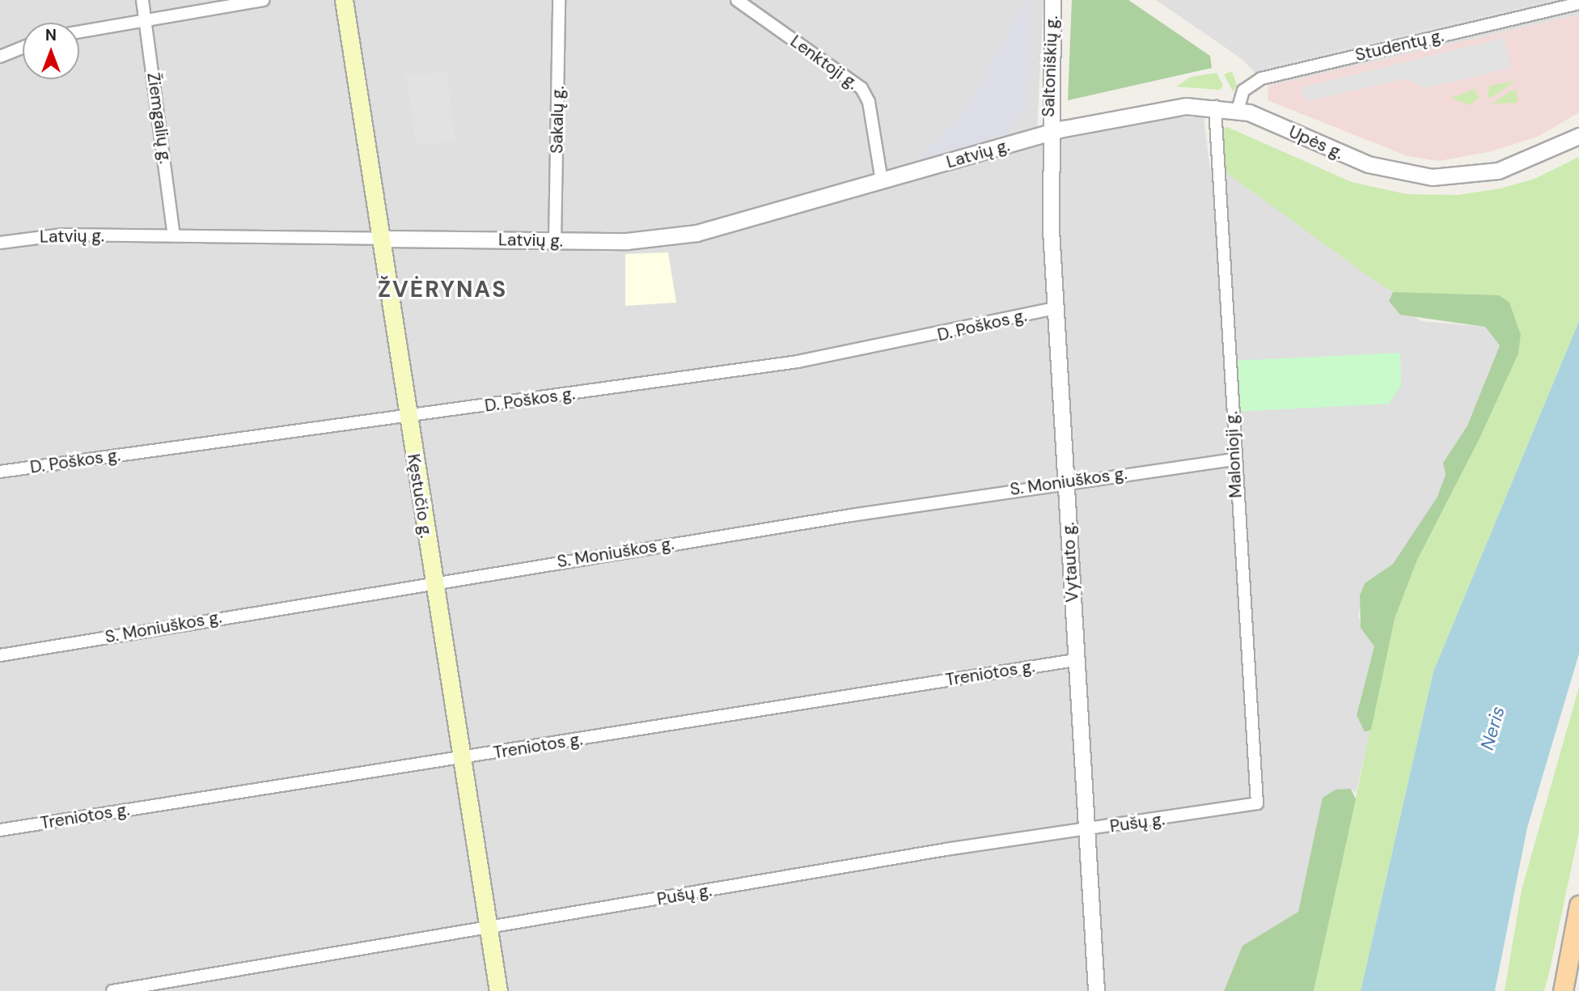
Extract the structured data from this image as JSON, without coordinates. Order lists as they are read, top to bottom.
{
  "streets": {
    "main road": ["Kęstučio g."],
    "street": [
      "Studentų g.",
      "Lenktoji g.",
      "Saltoniškių g.",
      "Žiemgalių g.",
      "Sakalų g.",
      "Upės g.",
      "Latvių g.",
      "D. Poškos g.",
      "Malonioji g.",
      "S. Moniuškos g.",
      "Vytauto g.",
      "Treniotos g.",
      "Pušų g."
    ]
  },
  "crossings": [
    ["Studentų g.", "Upės g."],
    ["Lenktoji g.", "Latvių g."],
    ["Saltoniškių g.", "Upės g."],
    ["Saltoniškių g.", "Latvių g."],
    ["Saltoniškių g.", "Vytauto g."],
    ["Žiemgalių g.", "Latvių g."],
    ["Sakalų g.", "Latvių g."],
    ["Upės g.", "Latvių g."],
    ["Upės g.", "Malonioji g."],
    ["Upės g.", "Vytauto g."],
    ["Latvių g.", "Kęstučio g."],
    ["Latvių g.", "Vytauto g."],
    ["D. Poškos g.", "Kęstučio g."],
    ["D. Poškos g.", "Vytauto g."],
    ["Malonioji g.", "S. Moniuškos g."],
    ["Malonioji g.", "Pušų g."],
    ["S. Moniuškos g.", "Kęstučio g."],
    ["S. Moniuškos g.", "Vytauto g."],
    ["Kęstučio g.", "Treniotos g."],
    ["Kęstučio g.", "Pušų g."],
    ["Vytauto g.", "Treniotos g."],
    ["Vytauto g.", "Pušų g."]
  ],
  "districts": ["ŽVĖRYNAS"],
  "water": ["Neris"],
  "north": "top"
}
